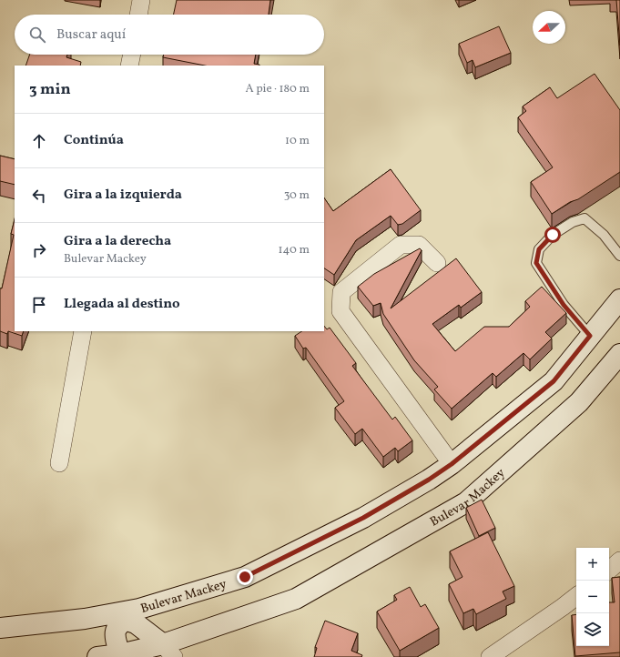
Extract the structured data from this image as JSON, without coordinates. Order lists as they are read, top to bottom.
{
  "streets": {
    "main road": ["Bulevar Mackey"]
  },
  "north": "left",
  "page": {
    "search": "Buscar aquí",
    "heading": ["3 min", "A pie · 180 m"],
    "list": [
      ["Continúa", "10 m"],
      ["Gira a la izquierda", "30 m"],
      ["Gira a la derecha", "Bulevar Mackey", "140 m"],
      "Llegada al destino"
    ],
    "map_buttons": ["+", "−"]
  }
}
